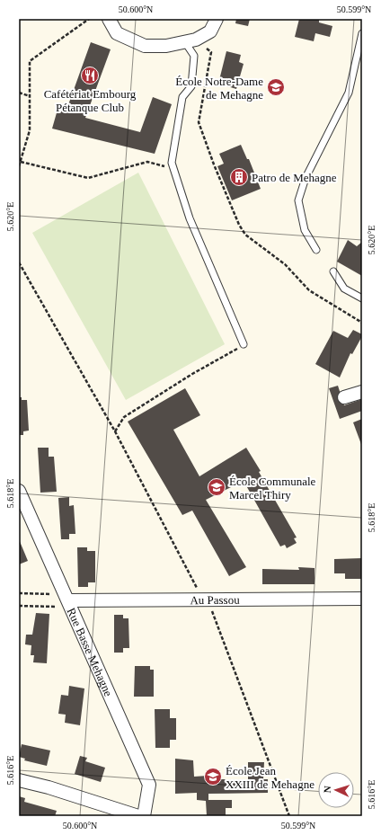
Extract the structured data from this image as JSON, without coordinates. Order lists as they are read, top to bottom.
{
  "streets": {
    "street": ["Au Passou", "Rue Basse Mehagne"]
  },
  "crossings": [
    ["Au Passou", "Rue Basse Mehagne"]
  ],
  "places": {
    "restaurant": ["Cafétériat Embourg Pétanque Club"],
    "school or university": ["École Notre-Dame de Mehagne", "École Communale Marcel Thiry", "École Jean XXIII de Mehagne"],
    "building": ["Patro de Mehagne"]
  },
  "north": "left",
  "coordinates": [
    "50.600°N",
    "50.599°N",
    "5.620°E",
    "5.618°E",
    "5.616°E"
  ]
}
